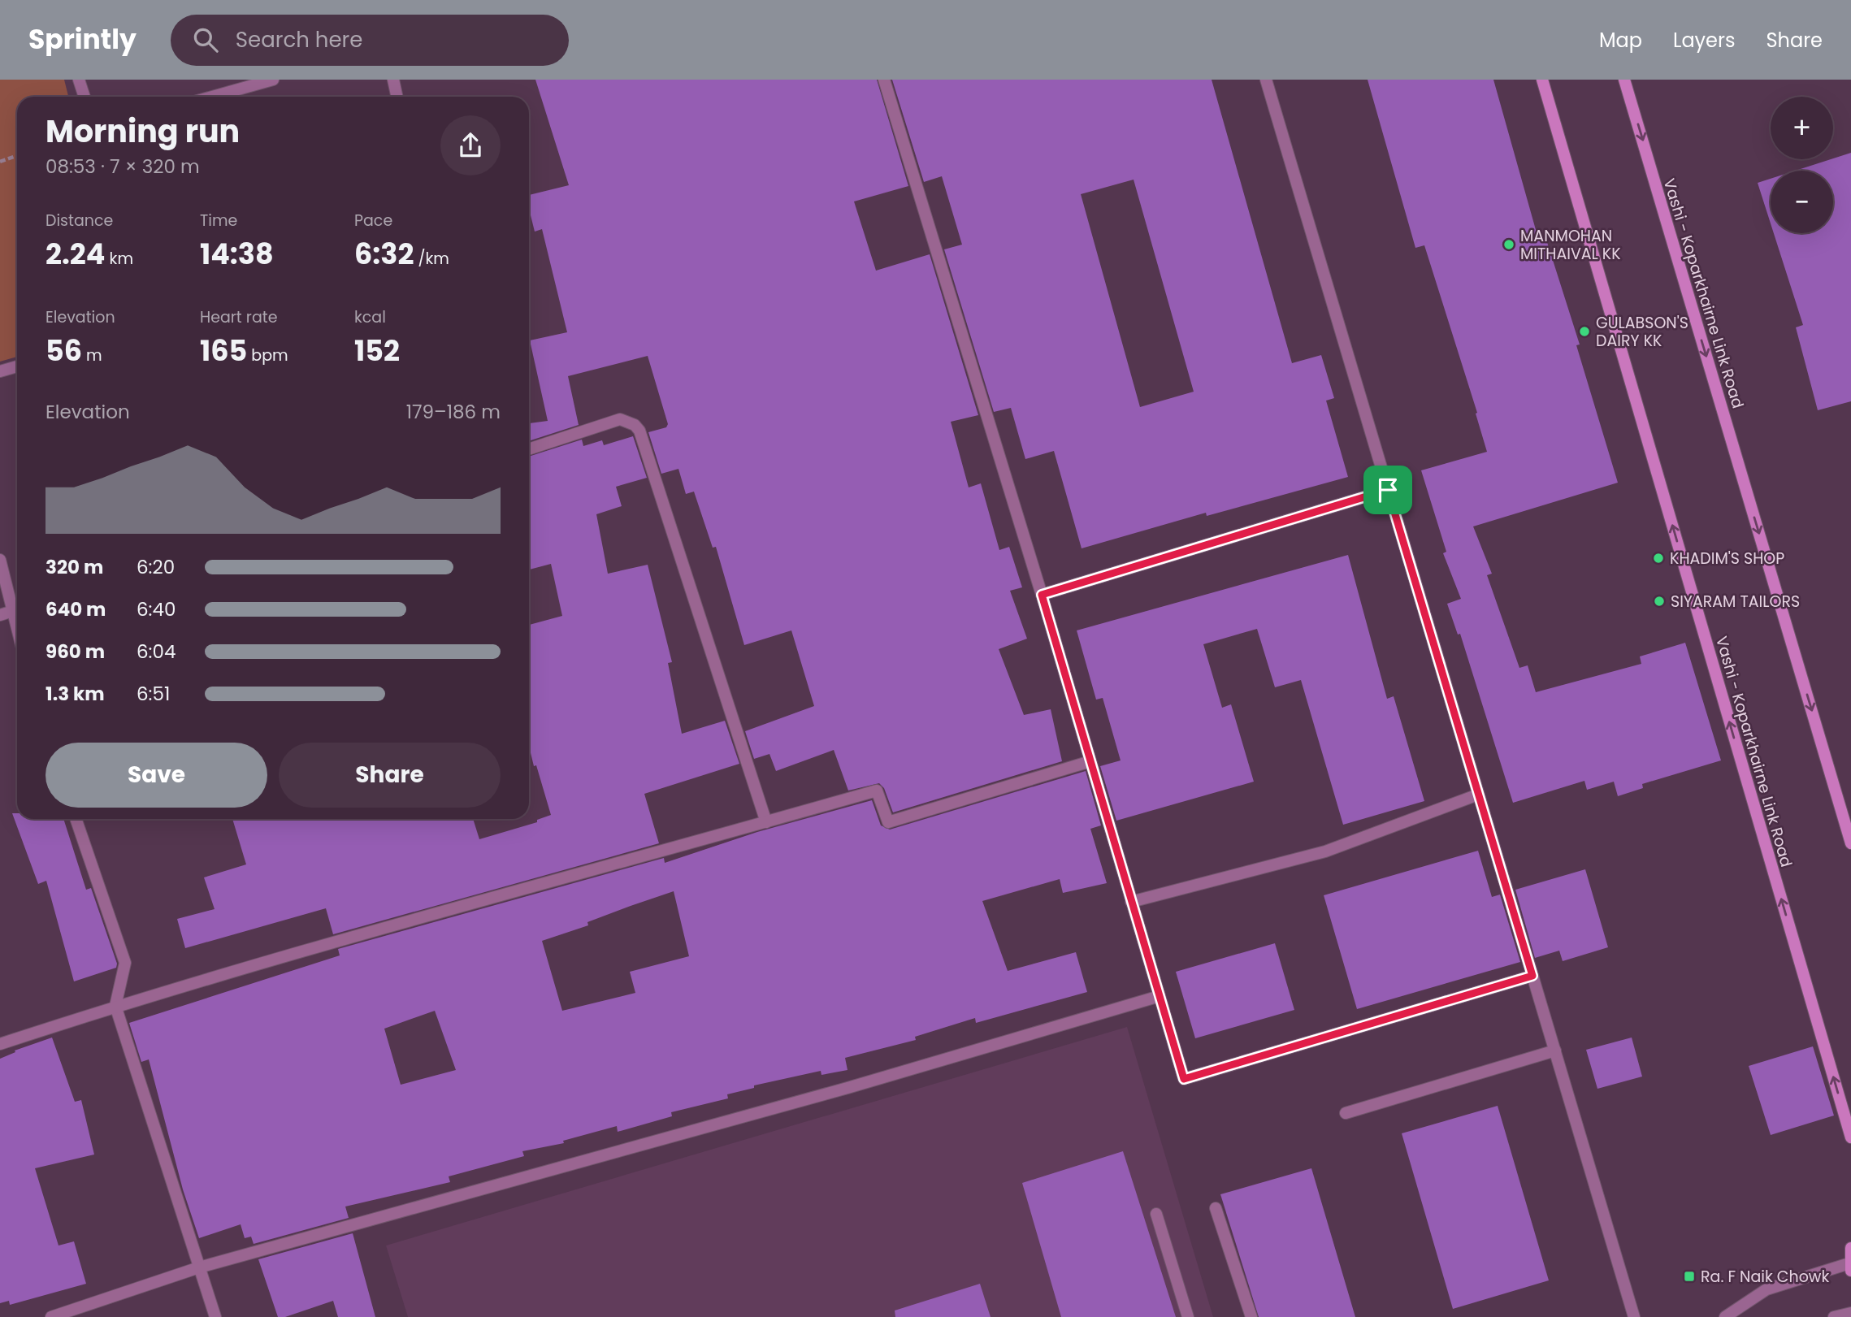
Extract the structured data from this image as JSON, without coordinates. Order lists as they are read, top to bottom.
{
  "streets": {
    "main road": ["Vashi - Koparkhairne Link Road"]
  },
  "places": {
    "other": [
      "MANMOHAN MITHAIVAL KK",
      "GULABSON'S DAIRY KK",
      "KHADIM'S SHOP",
      "SIYARAM TAILORS"
    ],
    "transit": ["Ra. F Naik Chowk"]
  },
  "page": {
    "header": "Sprintly",
    "search": "Search here",
    "nav": ["Map", "Layers", "Share"],
    "map_buttons": ["+", "−"],
    "heading": ["Morning run", "08:53 · 7 × 320 m"],
    "stats": [
      ["Distance", "2.24 km"],
      ["Time", "14:38"],
      ["Pace", "6:32 /km"],
      ["Elevation", "56 m"],
      ["Heart rate", "165 bpm"],
      ["kcal", "152"]
    ],
    "chart": ["Elevation", "179–186 m"],
    "list": [
      {
        "name": "320 m",
        "note": "6:20"
      },
      {
        "name": "640 m",
        "note": "6:40"
      },
      {
        "name": "960 m",
        "note": "6:04"
      },
      {
        "name": "1.3 km",
        "note": "6:51"
      }
    ],
    "buttons": ["Save", "Share"]
  }
}
